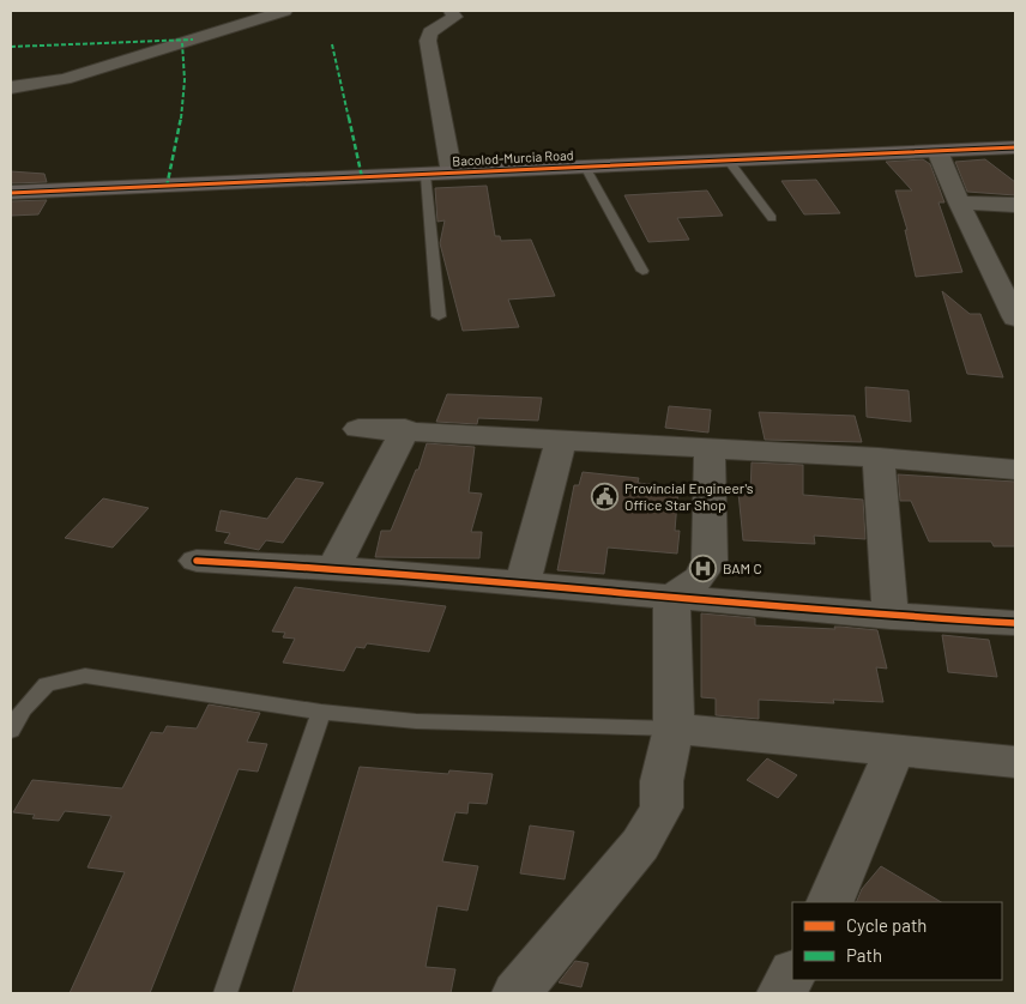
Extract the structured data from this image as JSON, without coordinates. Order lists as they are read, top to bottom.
{
  "streets": {
    "main road": ["Bacolod-Murcia Road"]
  },
  "places": {
    "public building": ["Provincial Engineer's Office Star Shop"],
    "hospital": ["BAM C"]
  },
  "legend": ["Cycle path", "Path"]
}
